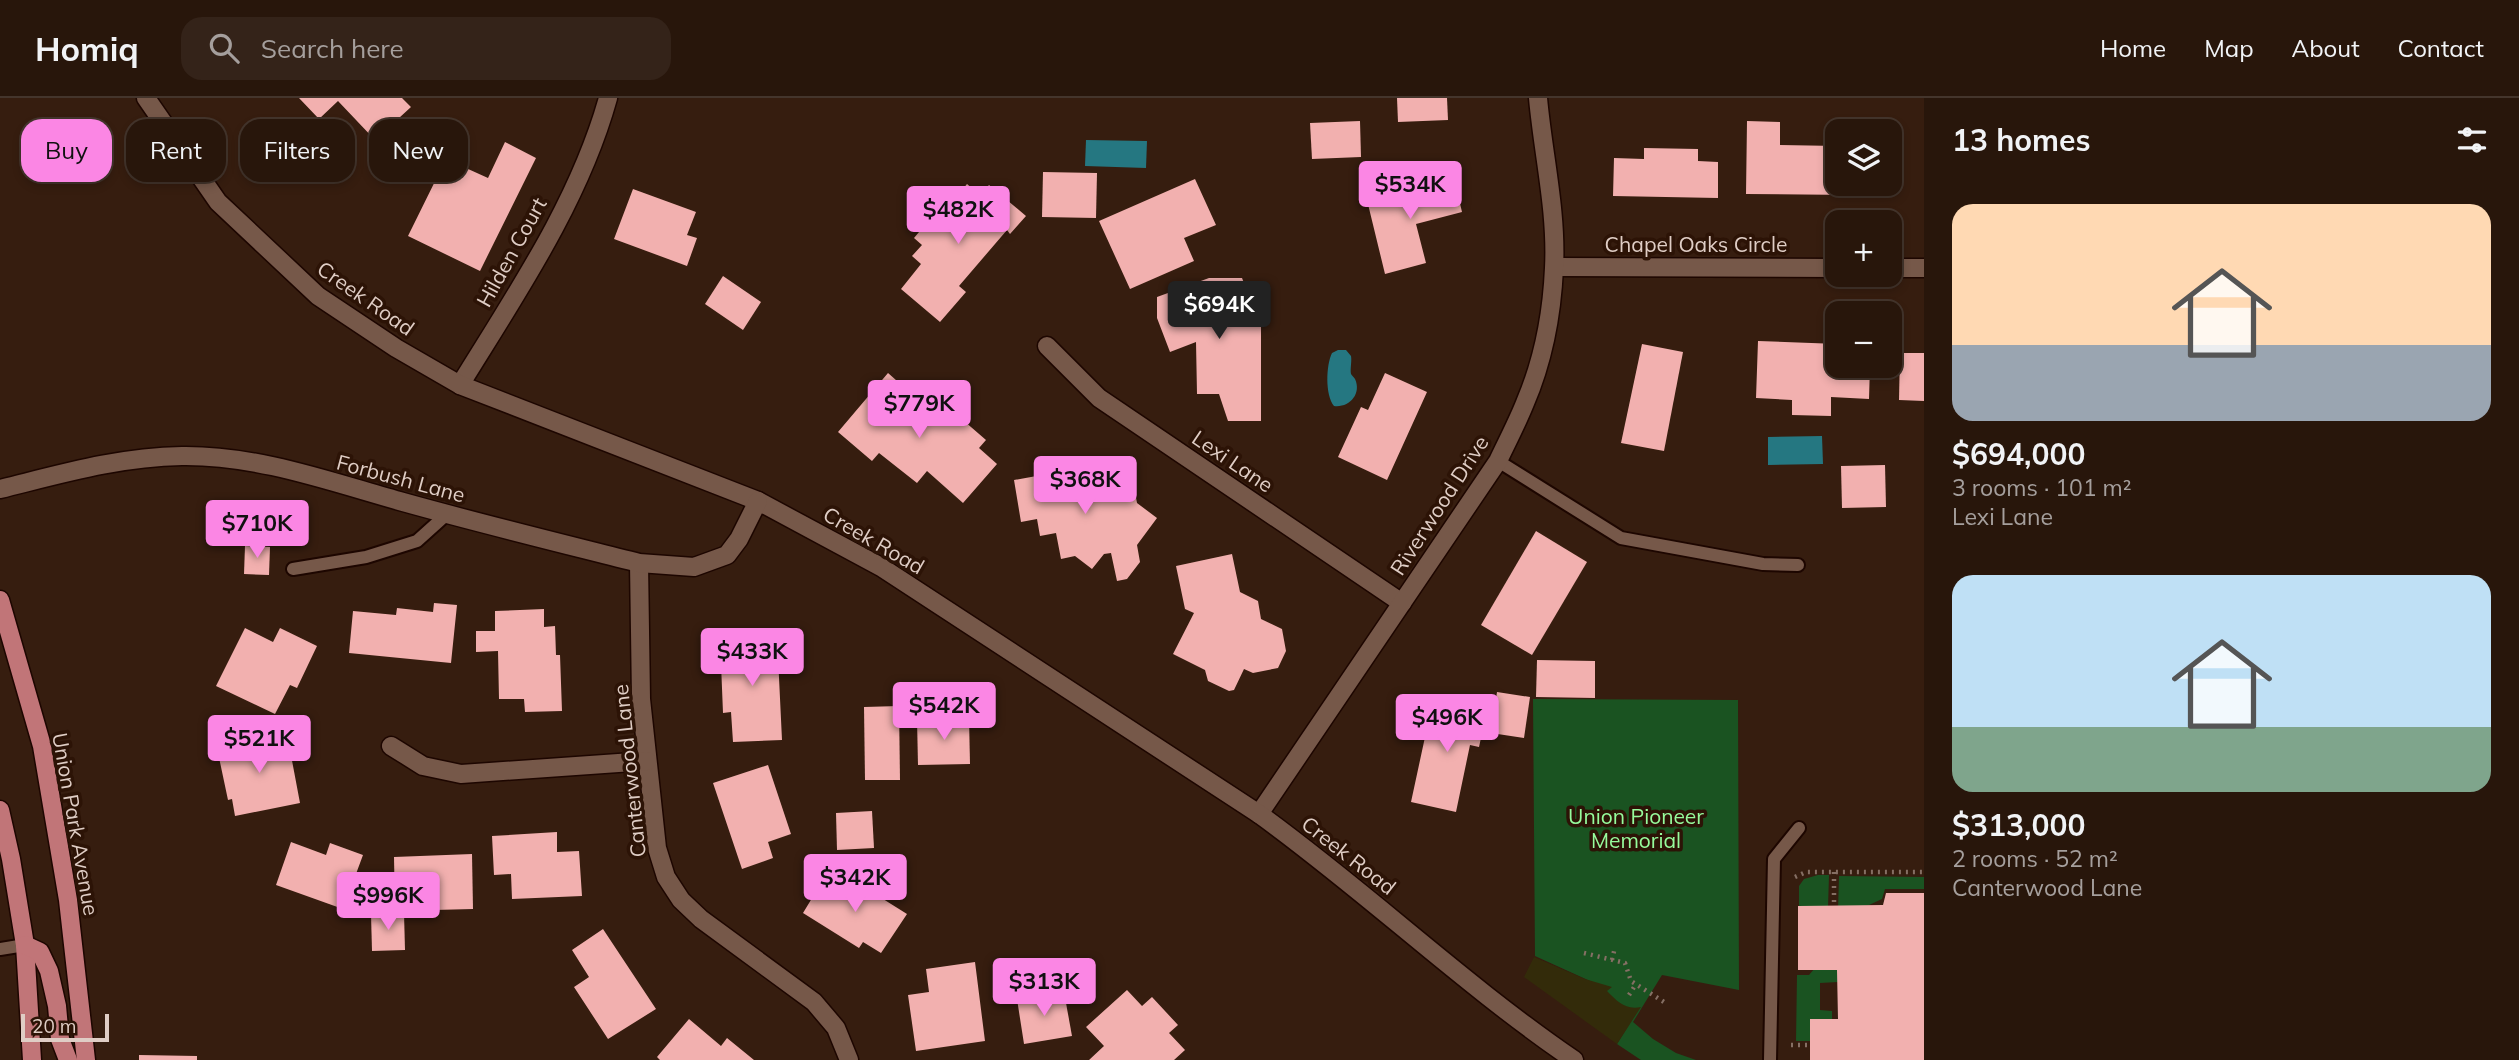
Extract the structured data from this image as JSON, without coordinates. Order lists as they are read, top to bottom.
{
  "streets": {
    "main road": ["Union Park Avenue"],
    "street": [
      "Chapel Oaks Circle",
      "Hilden Court",
      "Creek Road",
      "Lexi Lane",
      "Forbush Lane",
      "Riverwood Drive",
      "Canterwood Lane"
    ]
  },
  "crossings": [
    ["Chapel Oaks Circle", "Riverwood Drive"],
    ["Hilden Court", "Creek Road"],
    ["Creek Road", "Forbush Lane"],
    ["Creek Road", "Riverwood Drive"],
    ["Lexi Lane", "Riverwood Drive"],
    ["Forbush Lane", "Canterwood Lane"]
  ],
  "parks": ["Union Pioneer Memorial"],
  "scale_bar": "20 m",
  "page": {
    "header": "Homiq",
    "search": "Search here",
    "nav": [
      "Home",
      "Map",
      "About",
      "Contact"
    ],
    "heading": "13 homes",
    "map_buttons": ["+", "−"],
    "chip": [
      "Buy",
      "Rent",
      "Filters",
      "New"
    ],
    "price": [
      "$534K",
      "$482K",
      "$694K",
      "$779K",
      "$368K",
      "$710K",
      "$433K",
      "$542K",
      "$496K",
      "$521K",
      "$342K",
      "$996K",
      "$313K"
    ],
    "list": [
      {
        "name": "$694,000",
        "note": "3 rooms · 101 m² · Lexi Lane"
      },
      {
        "name": "$313,000",
        "note": "2 rooms · 52 m² · Canterwood Lane"
      }
    ],
    "scale": "20 m"
  }
}
